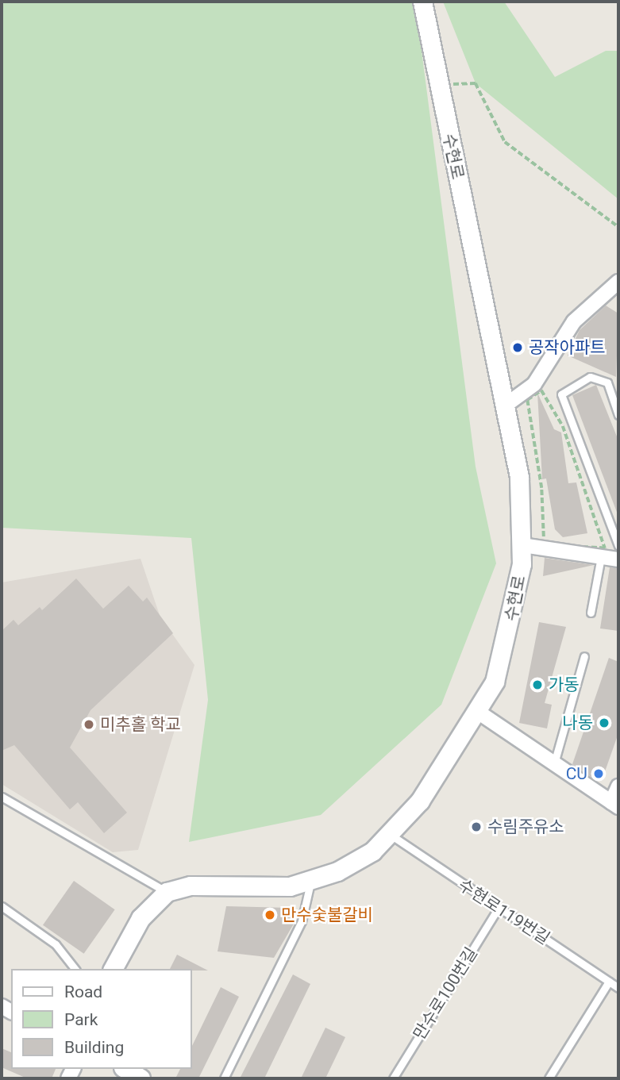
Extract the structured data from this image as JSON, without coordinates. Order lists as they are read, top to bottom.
{
  "streets": {
    "street": ["수현로"],
    "lane": ["수현로119번길", "만수로100번길"]
  },
  "crossings": [
    ["수현로", "수현로119번길"],
    ["수현로119번길", "만수로100번길"]
  ],
  "places": [
    "공작아파트",
    "가동",
    "나동",
    "미추홀 학교",
    "CU",
    "수림주유소",
    "만수숯불갈비"
  ],
  "legend": ["Road", "Park", "Building"]
}
